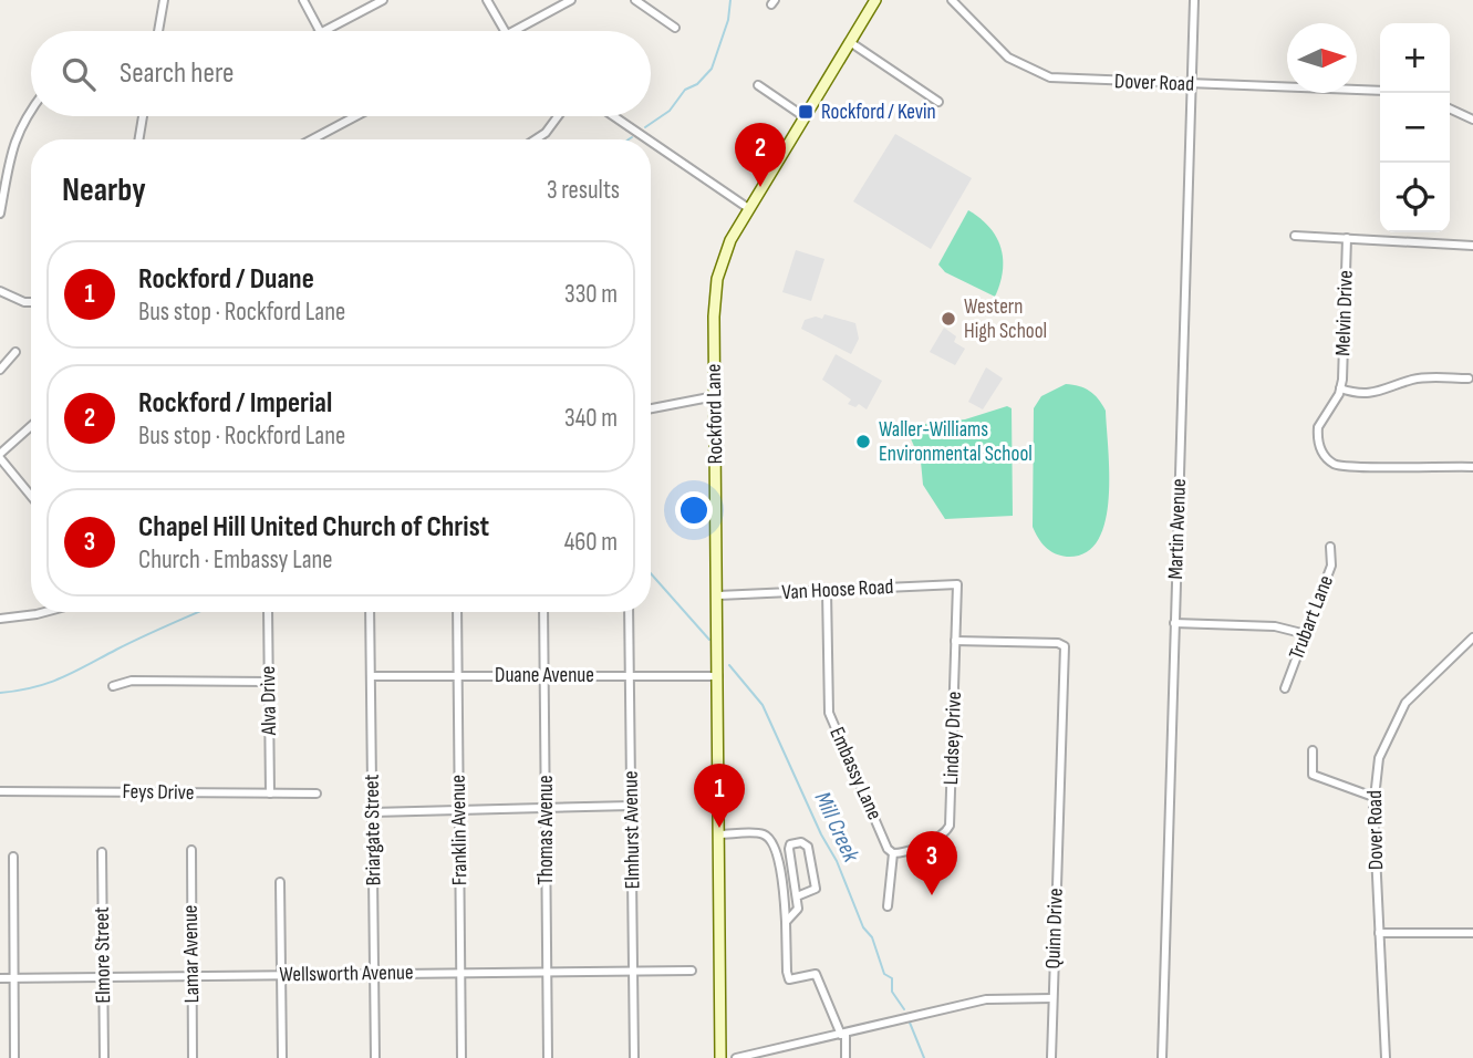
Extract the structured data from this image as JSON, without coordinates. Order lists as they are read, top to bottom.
{
  "streets": {
    "main road": ["Rockford Lane"],
    "street": [
      "Dover Road",
      "Melvin Drive",
      "Martin Avenue",
      "Van Hoose Road",
      "Trubart Lane",
      "Duane Avenue",
      "Alva Drive",
      "Lindsey Drive",
      "Embassy Lane",
      "Feys Drive",
      "Briargate Street",
      "Franklin Avenue",
      "Thomas Avenue",
      "Elmhurst Avenue",
      "Quinn Drive",
      "Lamar Avenue",
      "Elmore Street",
      "Wellsworth Avenue"
    ]
  },
  "crossings": [
    ["Dover Road", "Martin Avenue"],
    ["Rockford Lane", "Van Hoose Road"],
    ["Rockford Lane", "Duane Avenue"],
    ["Van Hoose Road", "Lindsey Drive"],
    ["Van Hoose Road", "Embassy Lane"],
    ["Duane Avenue", "Briargate Street"],
    ["Duane Avenue", "Franklin Avenue"],
    ["Duane Avenue", "Thomas Avenue"],
    ["Duane Avenue", "Elmhurst Avenue"],
    ["Alva Drive", "Feys Drive"],
    ["Lindsey Drive", "Embassy Lane"],
    ["Lindsey Drive", "Quinn Drive"],
    ["Briargate Street", "Wellsworth Avenue"],
    ["Franklin Avenue", "Wellsworth Avenue"],
    ["Thomas Avenue", "Wellsworth Avenue"],
    ["Elmhurst Avenue", "Wellsworth Avenue"],
    ["Lamar Avenue", "Wellsworth Avenue"],
    ["Elmore Street", "Wellsworth Avenue"]
  ],
  "water": ["Mill Creek"],
  "places": {
    "transit": ["Rockford / Kevin"],
    "other": ["Western High School", "Waller-Williams Environmental School"]
  },
  "north": "right",
  "page": {
    "map_buttons": ["+", "−"],
    "search": "Search here",
    "pins": ["2", "1", "3"],
    "heading": ["Nearby", "3 results"],
    "list": [
      {
        "mark": "1",
        "name": "Rockford / Duane",
        "note": "Bus stop · Rockford Lane",
        "value": "330 m"
      },
      {
        "mark": "2",
        "name": "Rockford / Imperial",
        "note": "Bus stop · Rockford Lane",
        "value": "340 m"
      },
      {
        "mark": "3",
        "name": "Chapel Hill United Church of Christ",
        "note": "Church · Embassy Lane",
        "value": "460 m"
      }
    ]
  }
}
